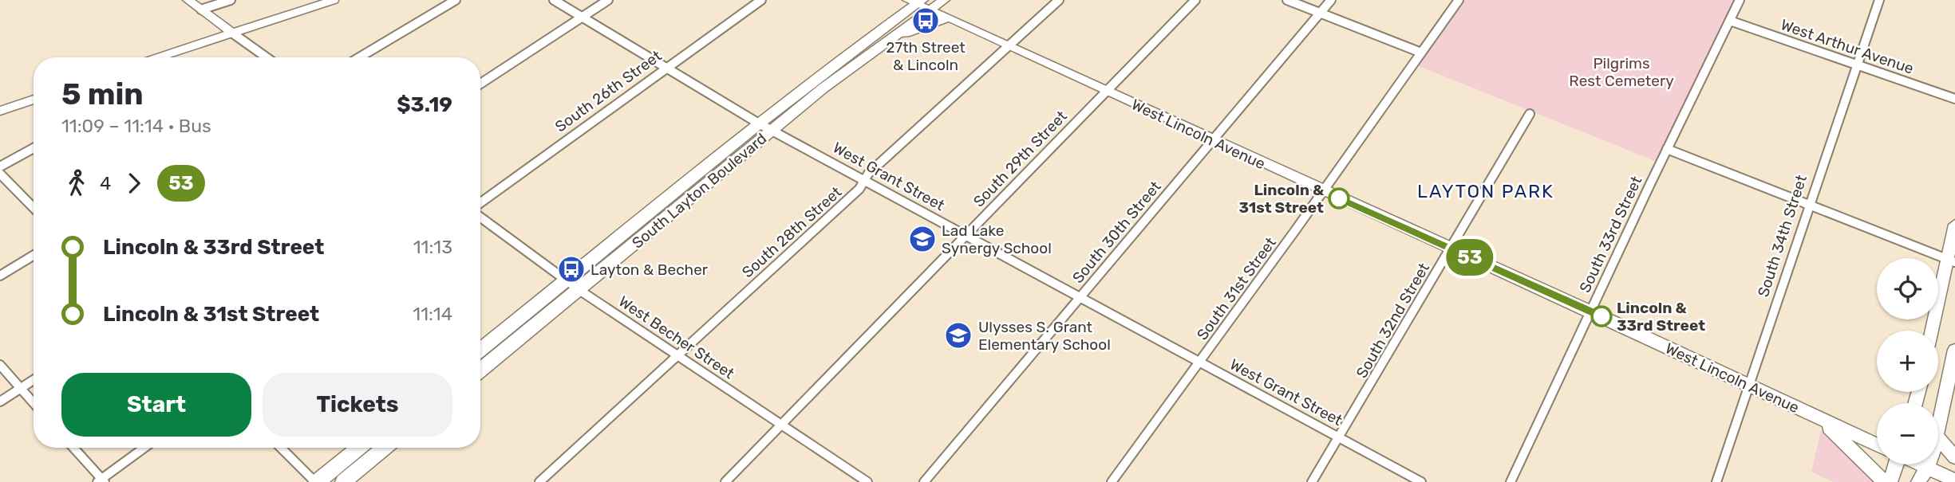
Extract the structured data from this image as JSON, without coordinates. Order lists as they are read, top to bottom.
{
  "streets": {
    "main road": ["West Lincoln Avenue", "South Layton Boulevard"],
    "street": [
      "West Arthur Avenue",
      "South 26th Street",
      "South 29th Street",
      "West Grant Street",
      "South 28th Street",
      "South 30th Street",
      "South 33rd Street",
      "South 34th Street",
      "South 31st Street",
      "South 32nd Street",
      "West Becher Street"
    ]
  },
  "crossings": [
    ["West Arthur Avenue", "South 33rd Street"],
    ["West Arthur Avenue", "South 34th Street"],
    ["South 26th Street", "West Grant Street"],
    ["West Lincoln Avenue", "South 29th Street"],
    ["West Lincoln Avenue", "South Layton Boulevard"],
    ["West Lincoln Avenue", "South 28th Street"],
    ["West Lincoln Avenue", "South 30th Street"],
    ["West Lincoln Avenue", "South 33rd Street"],
    ["West Lincoln Avenue", "South 34th Street"],
    ["West Lincoln Avenue", "South 31st Street"],
    ["West Lincoln Avenue", "South 32nd Street"],
    ["South 29th Street", "West Grant Street"],
    ["South 29th Street", "West Becher Street"],
    ["West Grant Street", "South Layton Boulevard"],
    ["West Grant Street", "South 28th Street"],
    ["West Grant Street", "South 30th Street"],
    ["West Grant Street", "South 31st Street"],
    ["West Grant Street", "South 32nd Street"],
    ["South Layton Boulevard", "West Becher Street"],
    ["South 28th Street", "West Becher Street"]
  ],
  "districts": ["LAYTON PARK"],
  "parks": ["Pilgrims Rest Cemetery"],
  "places": {
    "bus stop": ["27th Street & Lincoln", "Layton & Becher"],
    "other": ["Lincoln & 31st Street", "Lincoln & 33rd Street"],
    "school or university": ["Lad Lake Synergy School", "Ulysses S. Grant Elementary School"]
  },
  "lines": ["bus line 53"],
  "page": {
    "on_map": "53",
    "heading": ["5 min", "11:09 – 11:14 · Bus", "$3.19"],
    "legs": ["4", "53"],
    "list": [
      {
        "name": "Lincoln & 33rd Street",
        "value": "11:13"
      },
      {
        "name": "Lincoln & 31st Street",
        "value": "11:14"
      }
    ],
    "map_buttons": ["+", "−"],
    "buttons": ["Start", "Tickets"]
  }
}
